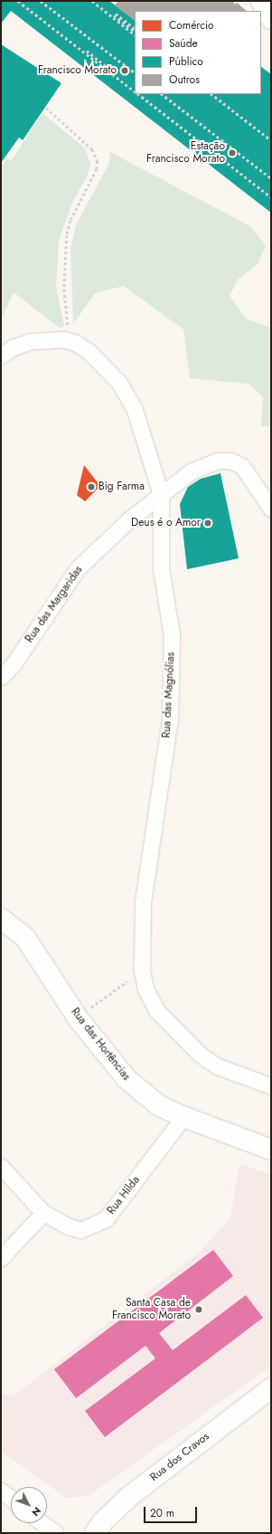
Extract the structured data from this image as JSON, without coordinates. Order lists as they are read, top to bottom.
{
  "streets": {
    "main road": ["Rua das Hortências", "Rua dos Cravos"],
    "street": ["Rua das Margaridas", "Rua das Magnólias", "Rua Hilda"]
  },
  "crossings": [
    ["Rua das Margaridas", "Rua das Magnólias"],
    ["Rua das Hortências", "Rua Hilda"]
  ],
  "places": [
    "Francisco Morato",
    "Estação Francisco Morato",
    "Big Farma",
    "Deus é o Amor",
    "Santa Casa de Francisco Morato"
  ],
  "legend": [
    "Comércio",
    "Saúde",
    "Público",
    "Outros"
  ],
  "scale_bar": "20 m",
  "north": "bottom right"
}
